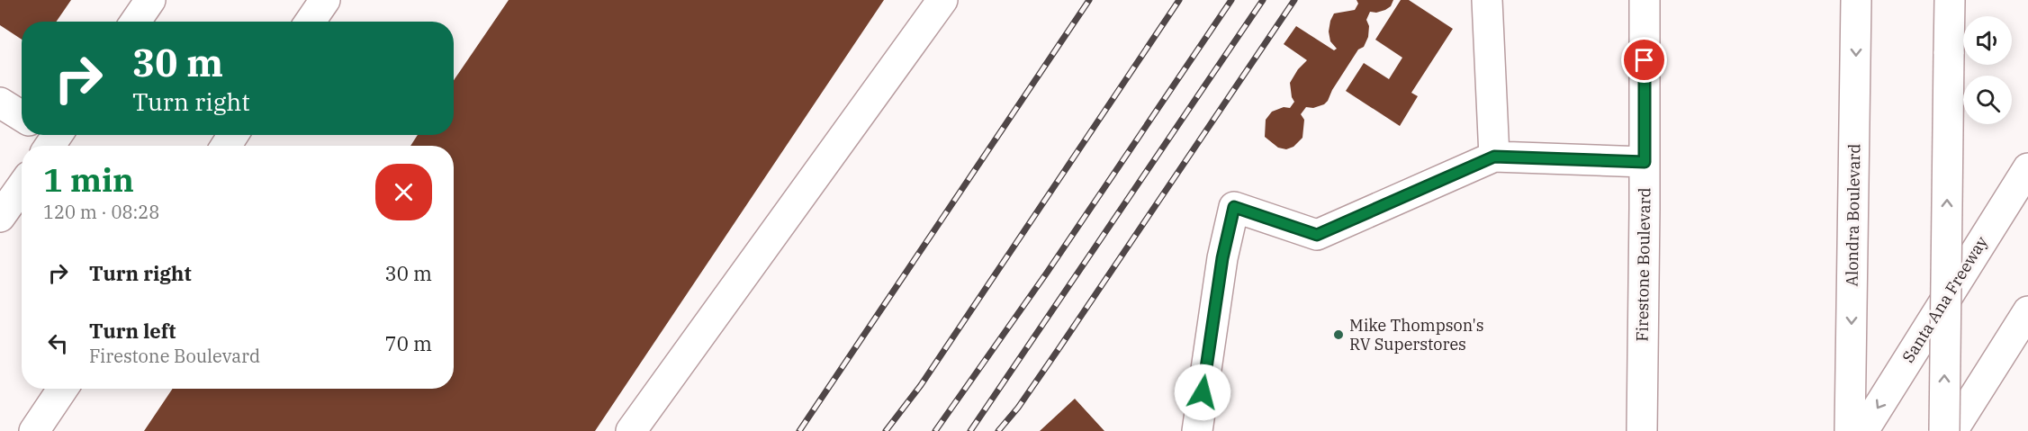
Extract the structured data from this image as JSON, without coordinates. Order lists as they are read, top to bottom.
{
  "streets": {
    "main road": ["Alondra Boulevard", "Firestone Boulevard", "Santa Ana Freeway"]
  },
  "places": ["Mike Thompson's RV Superstores"],
  "page": {
    "turn": ["30 m", "Turn right"],
    "heading": ["1 min", "120 m · 08:28"],
    "list": [
      {
        "name": "Turn right",
        "value": "30 m"
      },
      {
        "name": "Turn left",
        "note": "Firestone Boulevard",
        "value": "70 m"
      }
    ]
  }
}
